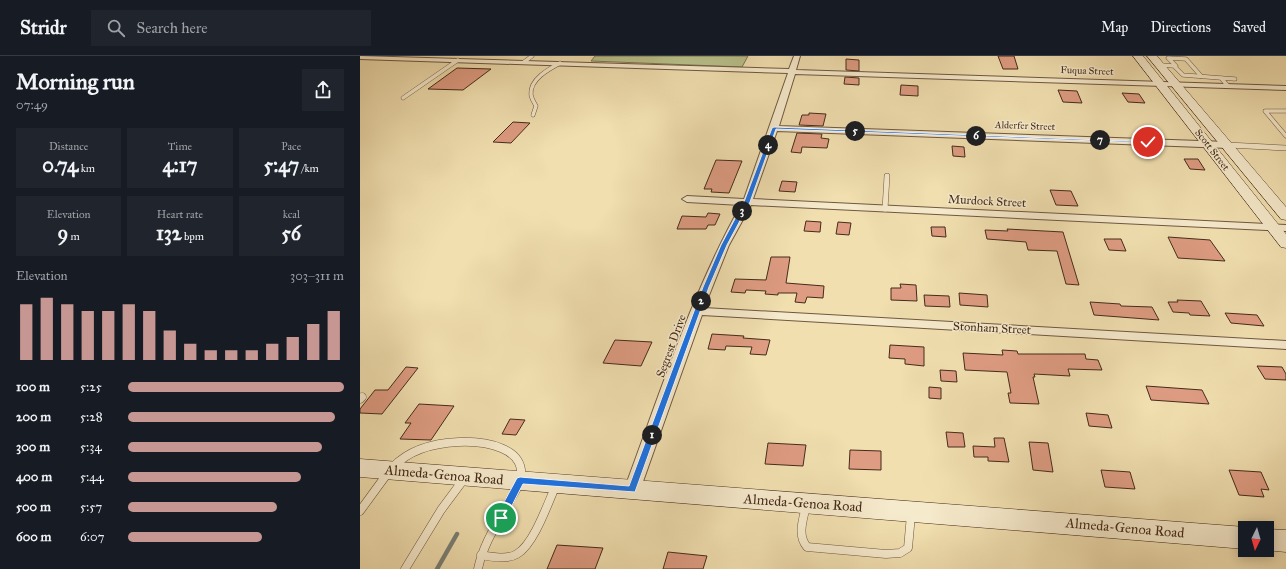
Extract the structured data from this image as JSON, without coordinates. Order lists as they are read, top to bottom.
{
  "streets": {
    "main road": ["Scott Street", "Almeda-Genoa Road"],
    "street": [
      "Fuqua Street",
      "Alderfer Street",
      "Murdock Street",
      "Stonham Street",
      "Segrest Drive"
    ]
  },
  "crossings": [
    ["Fuqua Street", "Scott Street"],
    ["Fuqua Street", "Segrest Drive"],
    ["Alderfer Street", "Scott Street"],
    ["Alderfer Street", "Segrest Drive"],
    ["Scott Street", "Murdock Street"],
    ["Murdock Street", "Segrest Drive"],
    ["Stonham Street", "Segrest Drive"],
    ["Segrest Drive", "Almeda-Genoa Road"]
  ],
  "north": "bottom",
  "page": {
    "header": "Stridr",
    "search": "Search here",
    "nav": ["Map", "Directions", "Saved"],
    "heading": ["Morning run", "07:49"],
    "pins": [
      "5",
      "6",
      "7",
      "4",
      "3",
      "2",
      "1"
    ],
    "stats": [
      ["Distance", "0.74 km"],
      ["Time", "4:17"],
      ["Pace", "5:47 /km"],
      ["Elevation", "9 m"],
      ["Heart rate", "132 bpm"],
      ["kcal", "56"]
    ],
    "chart": ["Elevation", "303–311 m"],
    "list": [
      {
        "name": "100 m",
        "note": "5:25"
      },
      {
        "name": "200 m",
        "note": "5:28"
      },
      {
        "name": "300 m",
        "note": "5:34"
      },
      {
        "name": "400 m",
        "note": "5:44"
      },
      {
        "name": "500 m",
        "note": "5:57"
      },
      {
        "name": "600 m",
        "note": "6:07"
      }
    ]
  }
}
